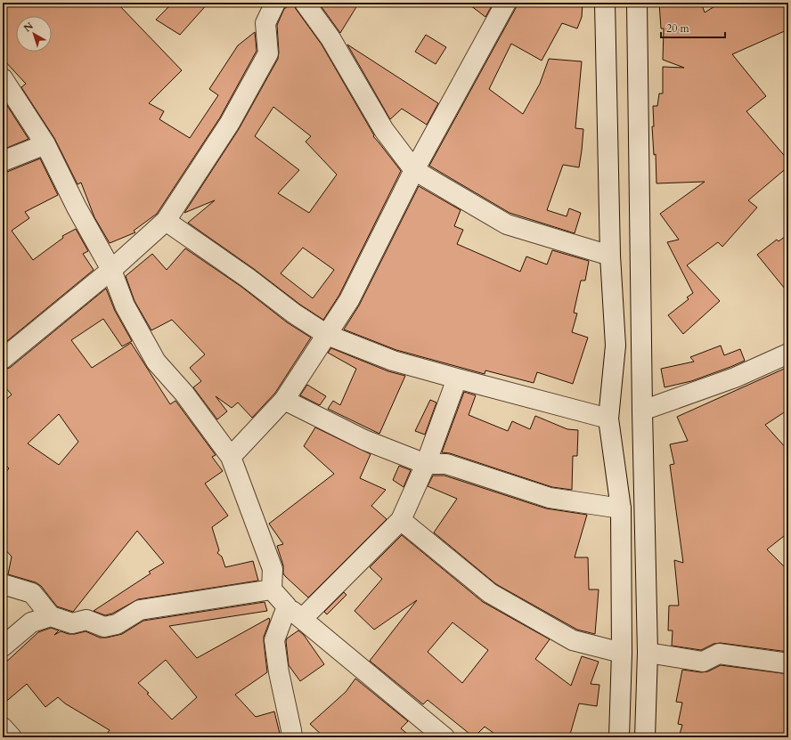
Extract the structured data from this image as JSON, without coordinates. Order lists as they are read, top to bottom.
{
  "scale_bar": "20 m",
  "north": "top left"
}
